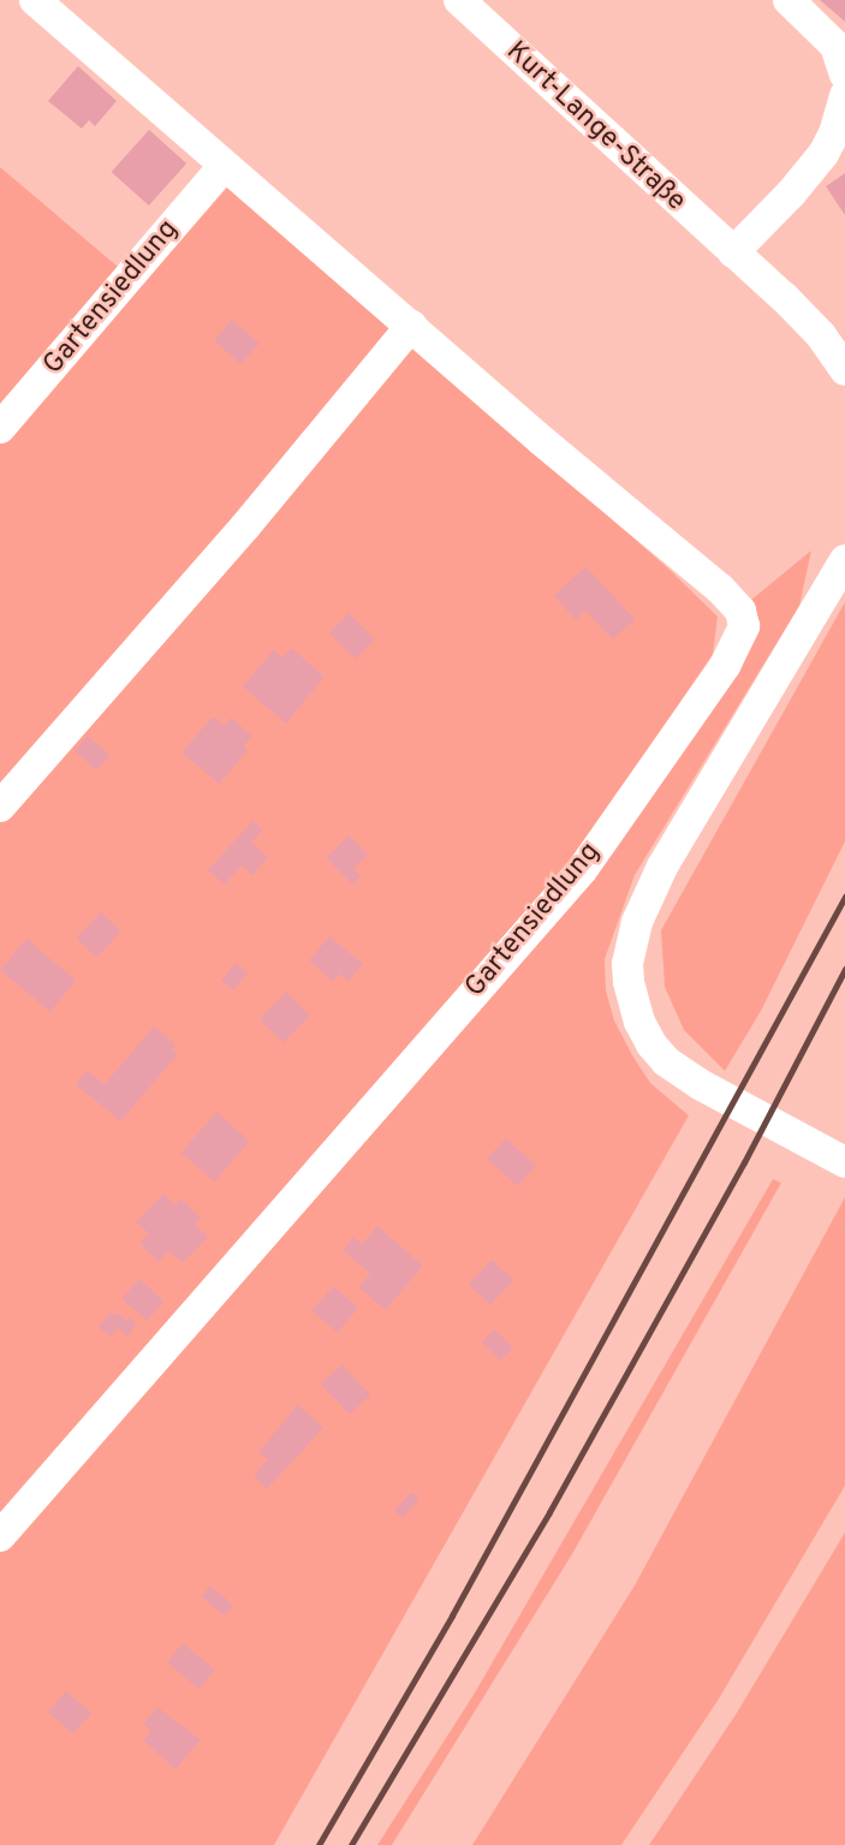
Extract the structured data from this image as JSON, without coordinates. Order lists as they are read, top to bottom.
{
  "streets": {
    "street": ["Kurt-Lange-Straße", "Gartensiedlung"]
  }
}
